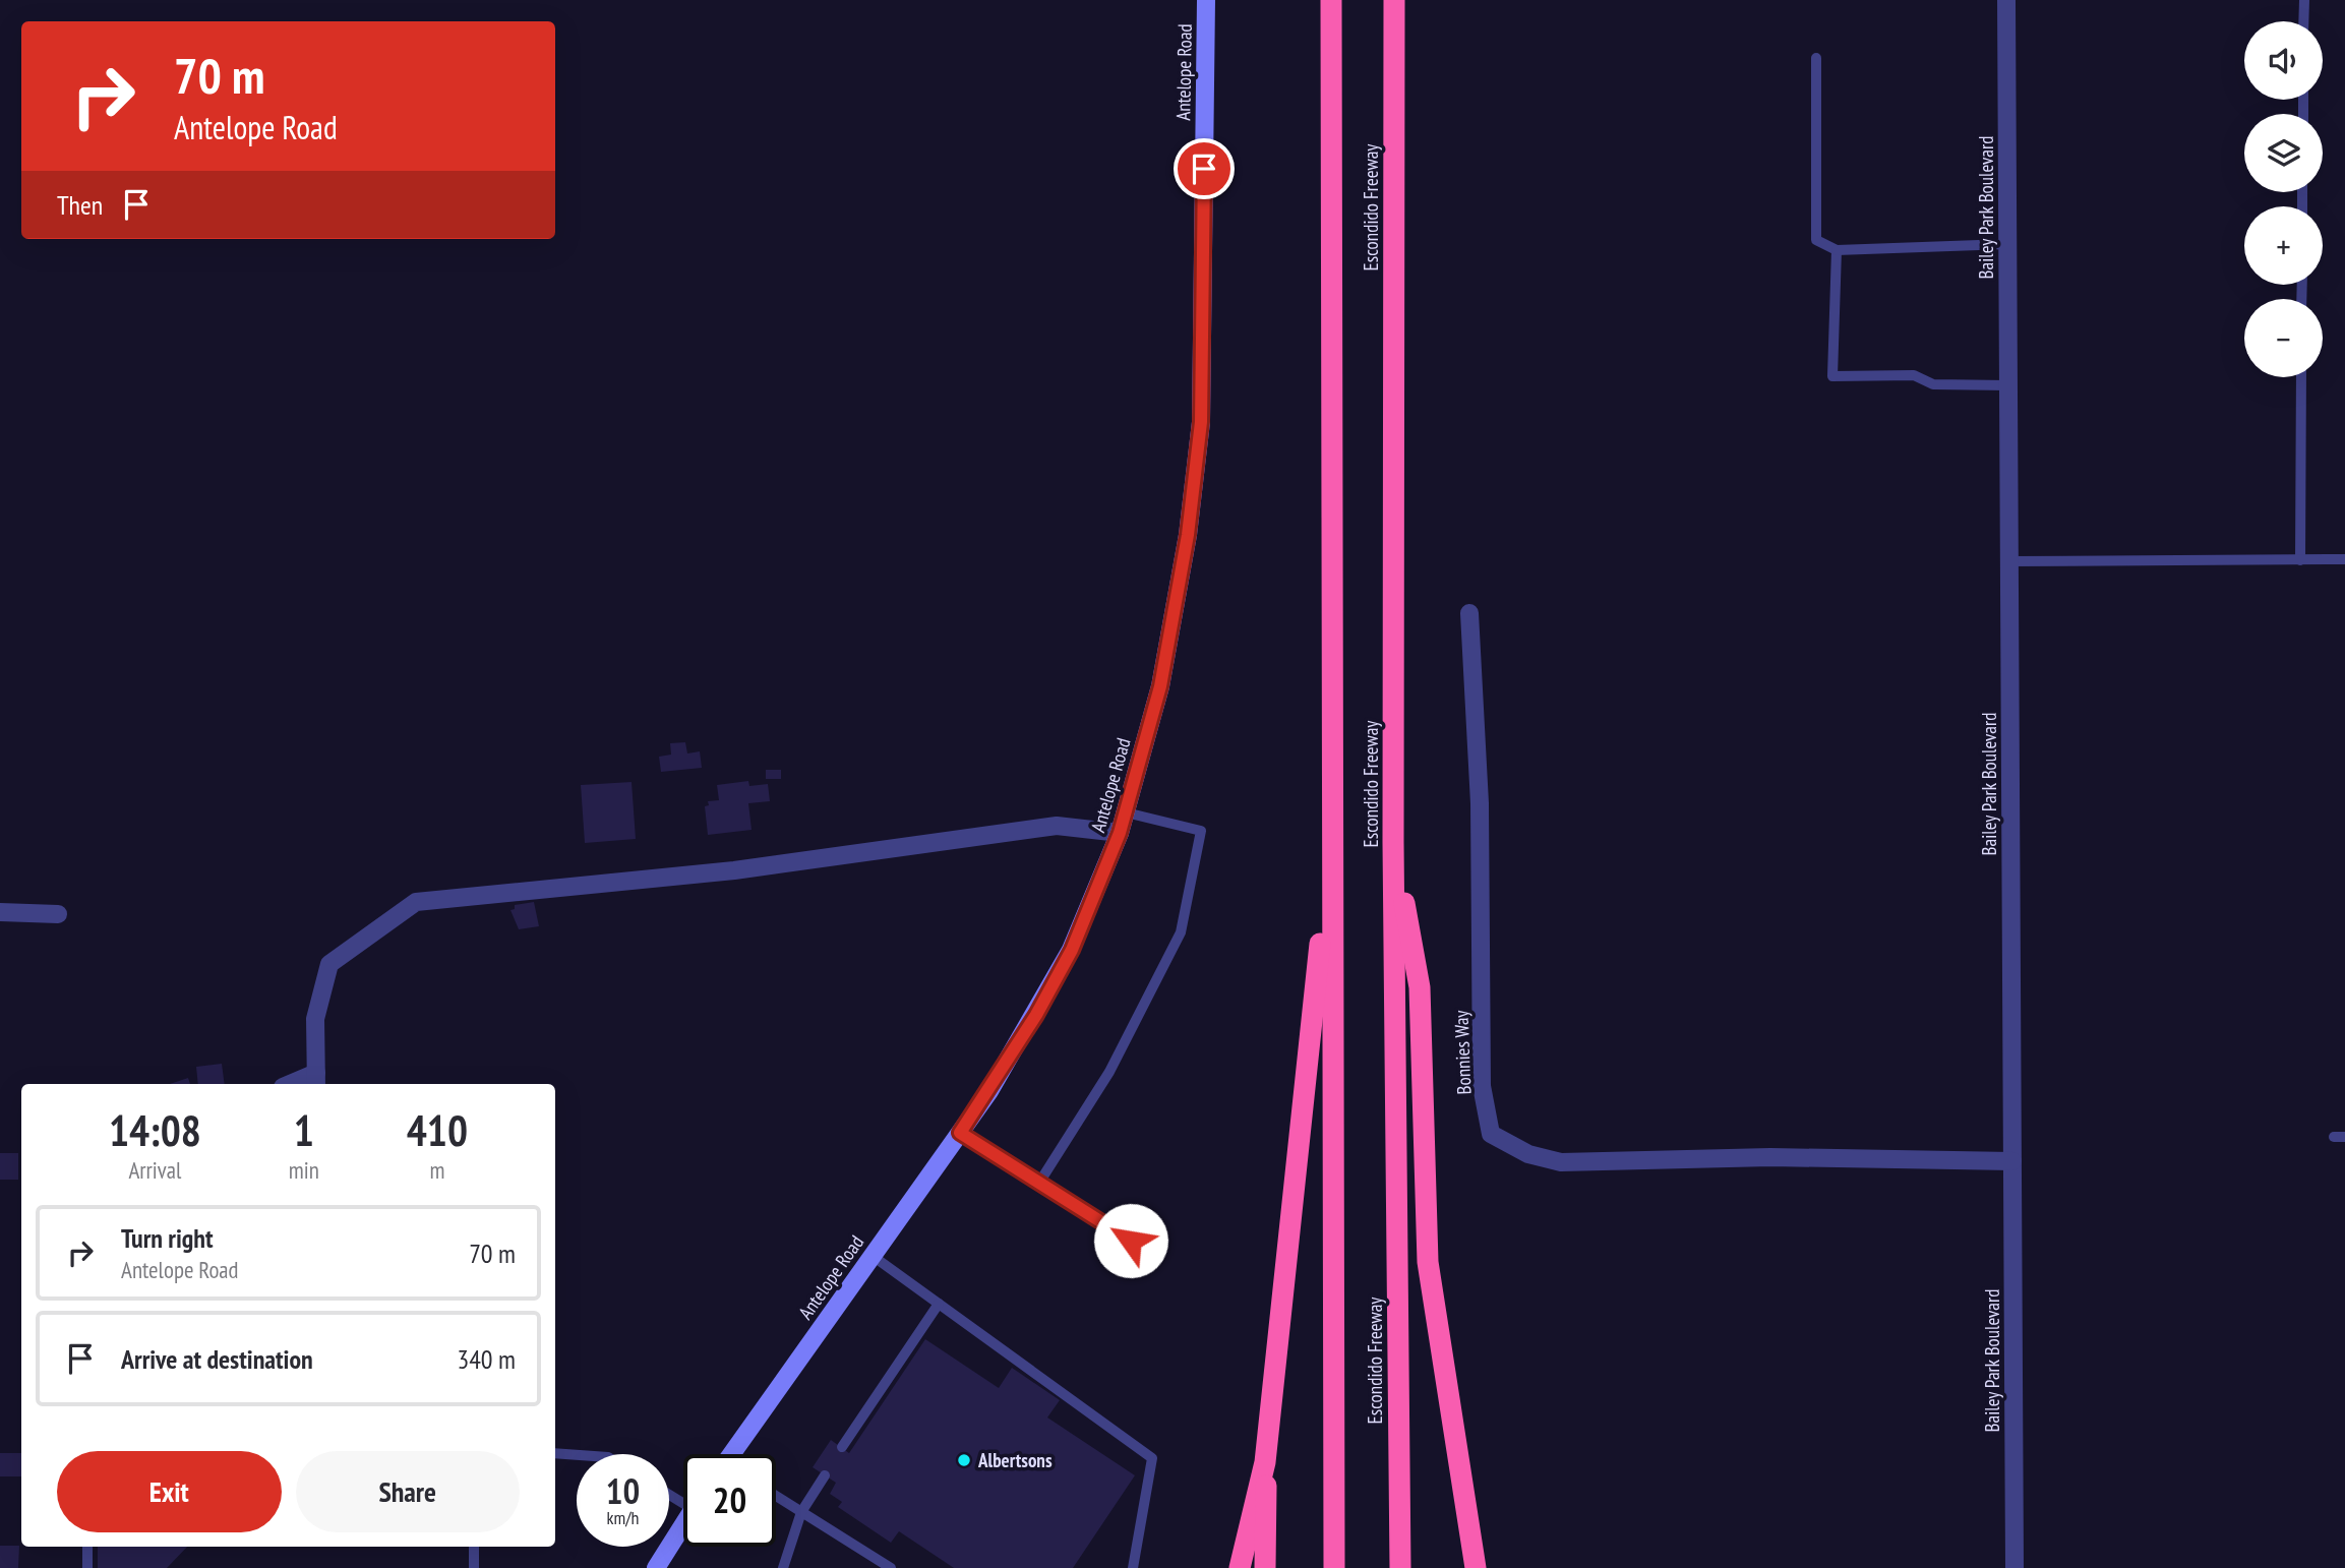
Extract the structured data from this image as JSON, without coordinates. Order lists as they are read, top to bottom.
{
  "streets": {
    "highway": ["Escondido Freeway"],
    "main road": ["Antelope Road"],
    "street": ["Bailey Park Boulevard", "Bonnies Way"]
  },
  "crossings": [
    ["Bailey Park Boulevard", "Bonnies Way"]
  ],
  "places": ["Albertsons"],
  "page": {
    "map_buttons": ["+", "−"],
    "turn": ["70 m", "Antelope Road"],
    "then": "Then",
    "eta": [
      "14:08",
      "Arrival",
      "1",
      "min",
      "410",
      "m"
    ],
    "list": [
      {
        "name": "Turn right",
        "note": "Antelope Road",
        "value": "70 m"
      },
      {
        "name": "Arrive at destination",
        "value": "340 m"
      }
    ],
    "buttons": ["Exit", "Share"],
    "speed": "10 km/h",
    "limit": "20"
  }
}
